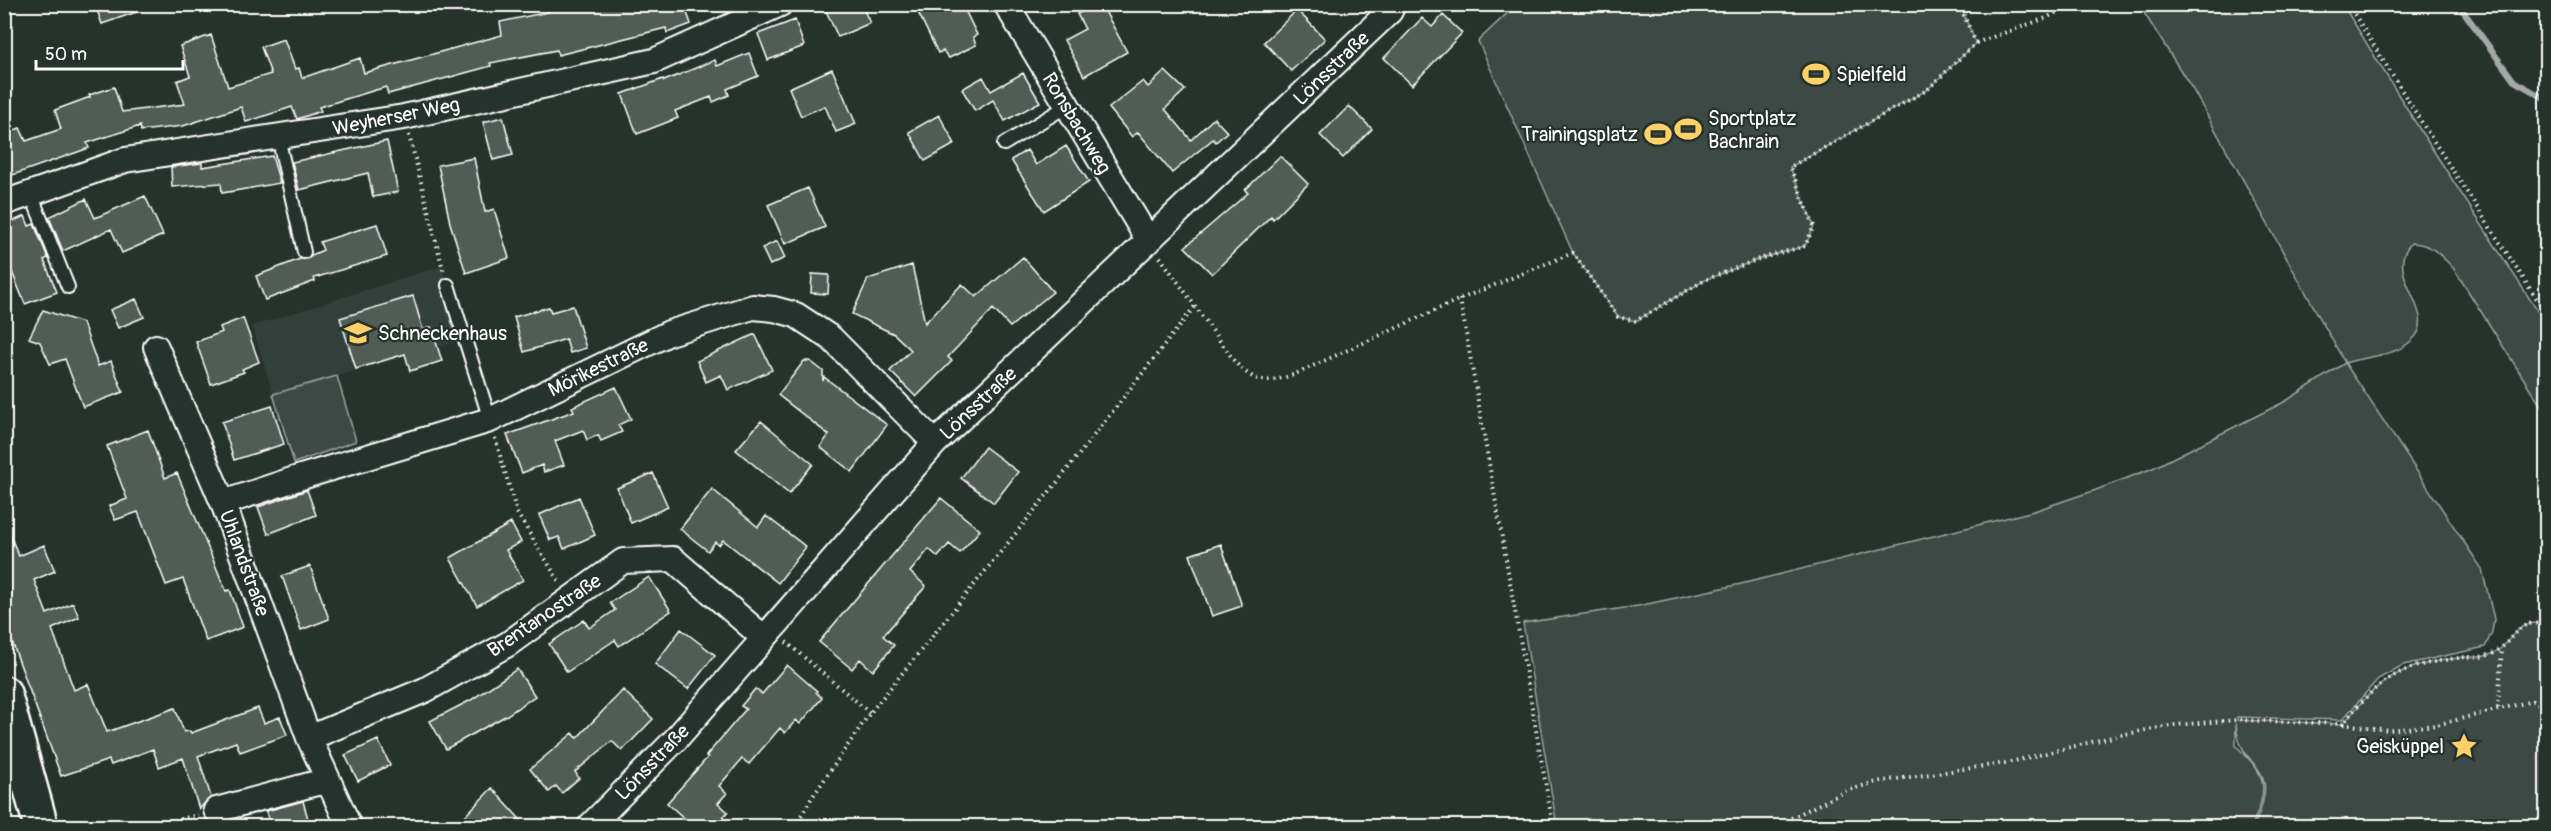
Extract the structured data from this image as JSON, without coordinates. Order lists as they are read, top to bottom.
{
  "streets": {
    "street": [
      "Lönsstraße",
      "Weyherser Weg",
      "Ronsbachweg",
      "Mörikestraße",
      "Uhlandstraße",
      "Brentanostraße"
    ]
  },
  "crossings": [
    ["Lönsstraße", "Ronsbachweg"],
    ["Lönsstraße", "Mörikestraße"],
    ["Lönsstraße", "Brentanostraße"],
    ["Mörikestraße", "Uhlandstraße"],
    ["Uhlandstraße", "Brentanostraße"]
  ],
  "places": {
    "sports": ["Spielfeld", "Sportplatz Bachrain", "Trainingsplatz"],
    "school or university": ["Schneckenhaus"],
    "place": ["Geisküppel"]
  },
  "scale_bar": "50 m"
}
